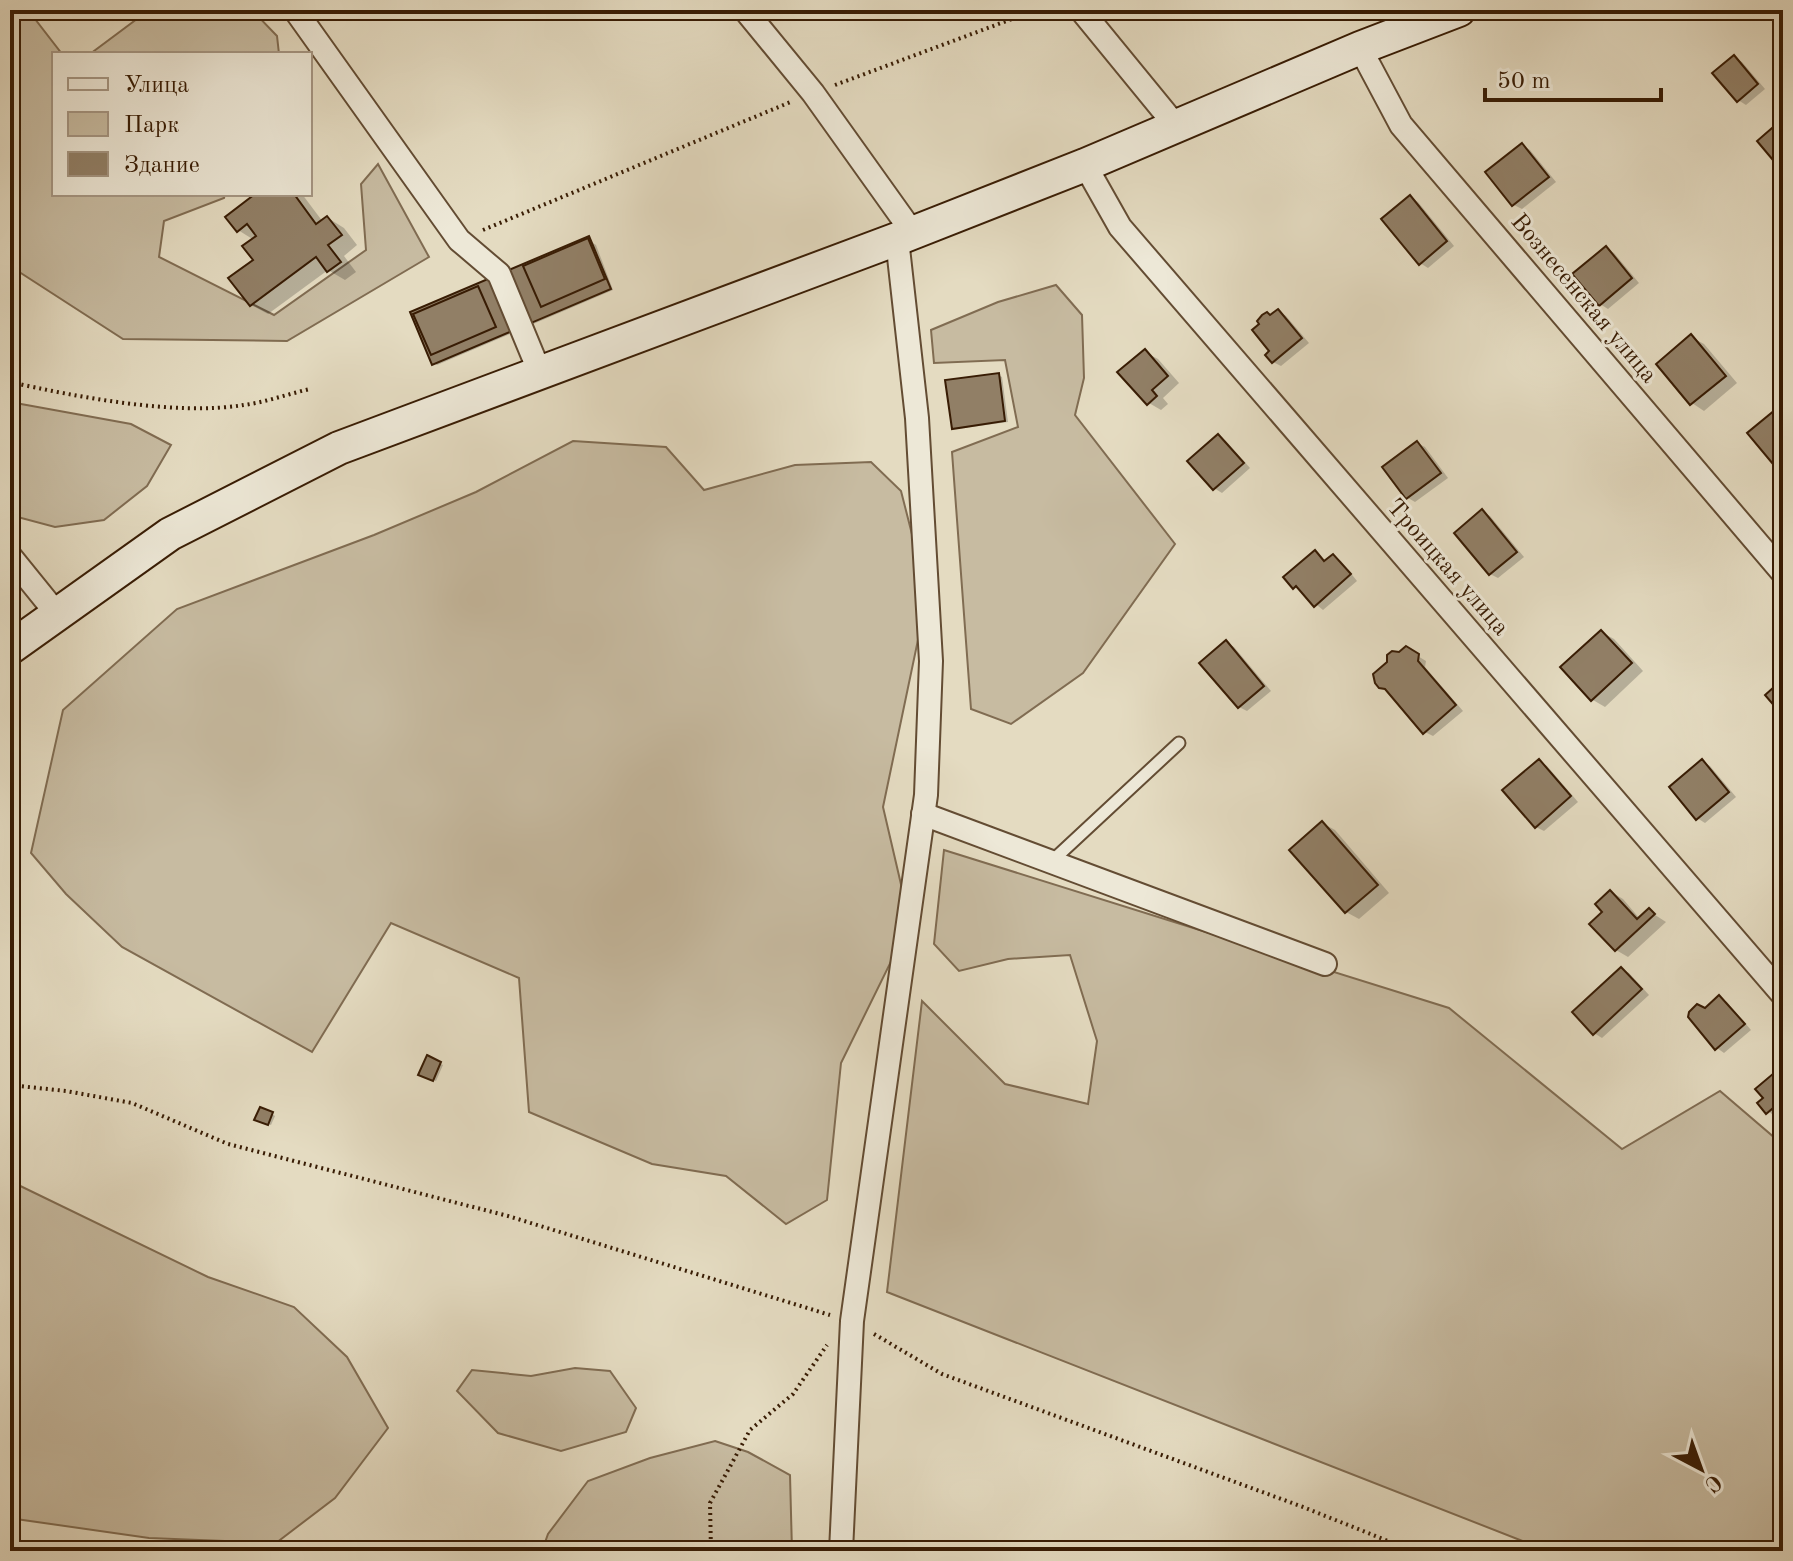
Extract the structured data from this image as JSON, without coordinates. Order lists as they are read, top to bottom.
{
  "streets": {
    "street": ["Вознесенская улица", "Троицкая улица"]
  },
  "legend": ["Улица", "Парк", "Здание"],
  "scale_bar": "50 m",
  "north": "bottom right"
}
